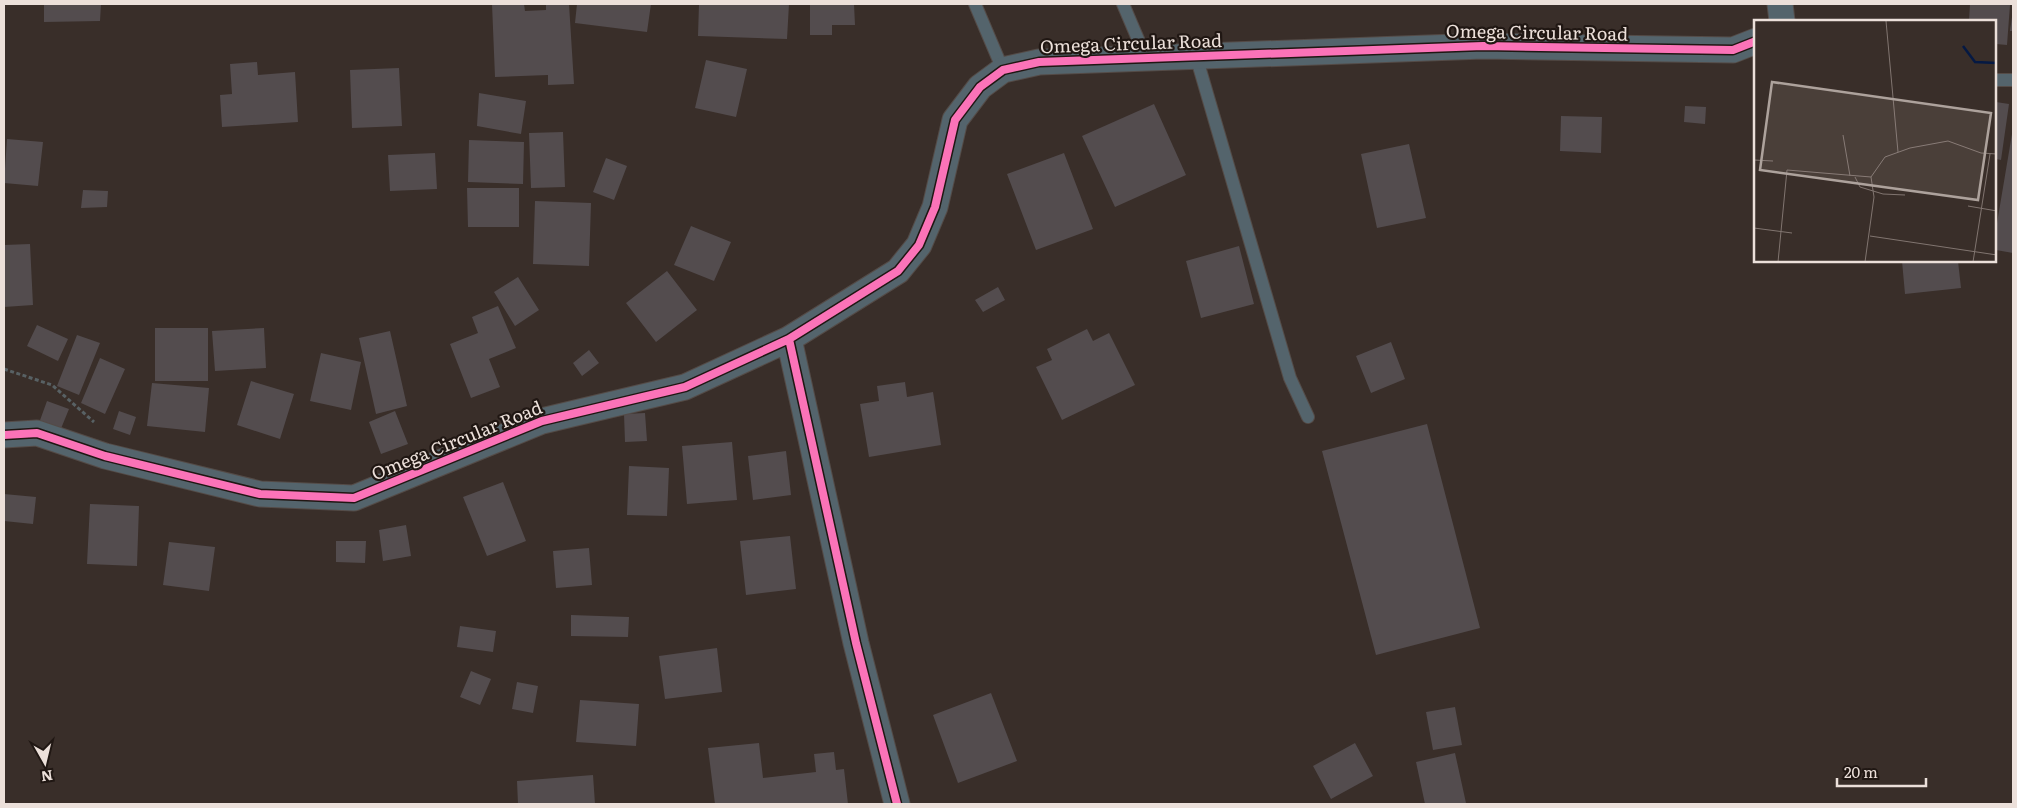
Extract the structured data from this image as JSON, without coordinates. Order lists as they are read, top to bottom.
{
  "streets": {
    "street": ["Omega Circular Road"]
  },
  "scale_bar": "20 m",
  "north": "bottom"
}
